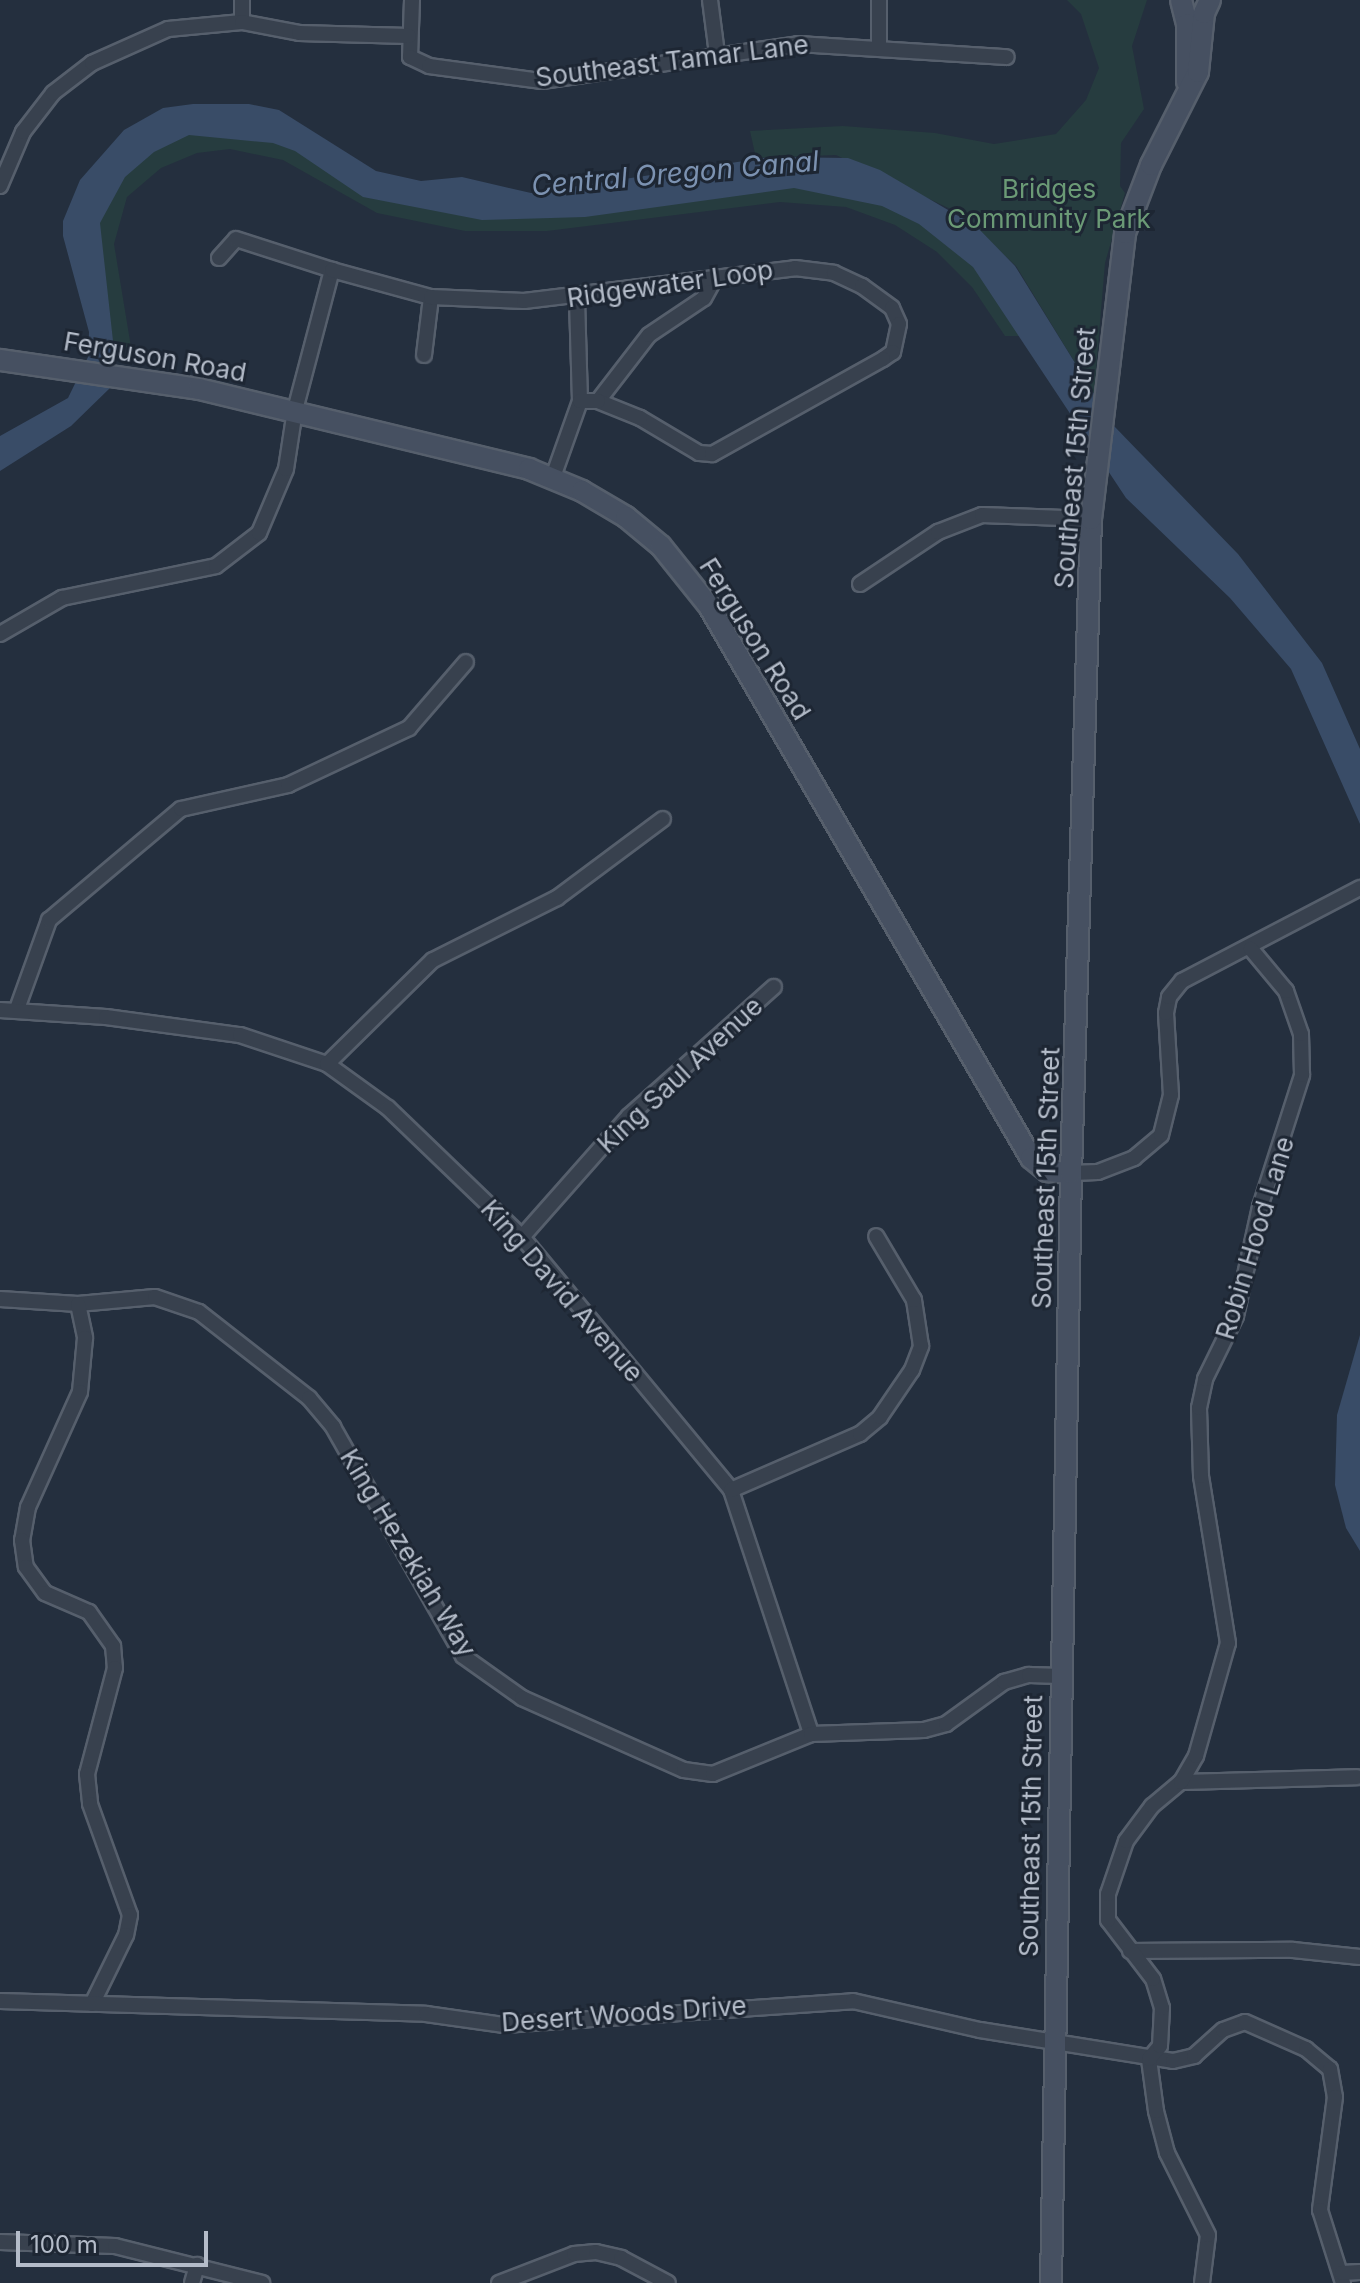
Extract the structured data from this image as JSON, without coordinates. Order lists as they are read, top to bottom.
{
  "streets": {
    "main road": ["Ferguson Road", "Southeast 15th Street"],
    "street": [
      "Southeast Tamar Lane",
      "Ridgewater Loop",
      "King Saul Avenue",
      "Robin Hood Lane",
      "King David Avenue",
      "King Hezekiah Way",
      "Desert Woods Drive"
    ]
  },
  "crossings": [
    ["Ferguson Road", "Southeast 15th Street"],
    ["Southeast 15th Street", "King Hezekiah Way"],
    ["Southeast 15th Street", "Desert Woods Drive"],
    ["King Saul Avenue", "King David Avenue"],
    ["Robin Hood Lane", "Desert Woods Drive"],
    ["King David Avenue", "King Hezekiah Way"]
  ],
  "water": ["Central Oregon Canal"],
  "parks": ["Bridges Community Park"],
  "scale_bar": "100 m"
}
